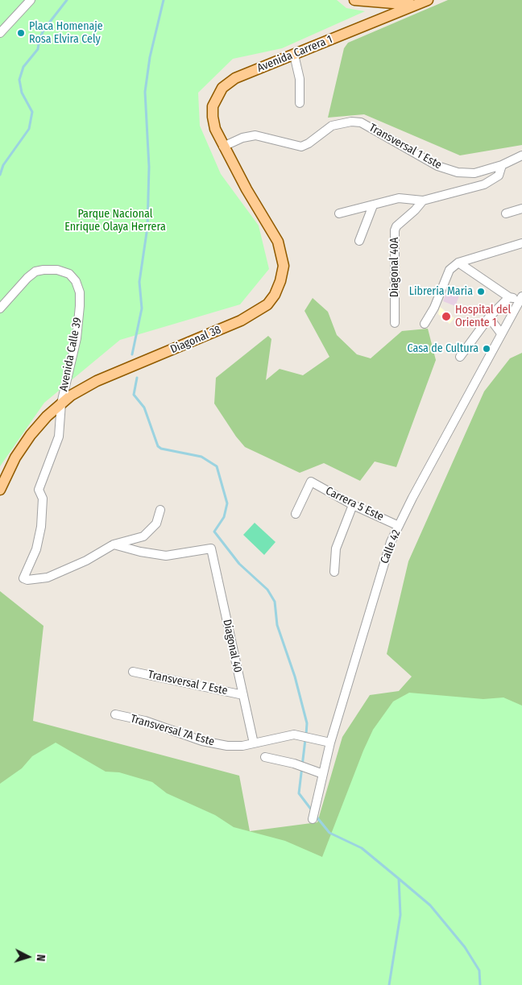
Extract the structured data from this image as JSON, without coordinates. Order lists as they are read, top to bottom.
{
  "streets": {
    "main road": ["Avenida Carrera 1", "Diagonal 38"],
    "street": [
      "Transversal 1 Este",
      "Diagonal 40A",
      "Avenida Calle 39",
      "Carrera 5 Este",
      "Calle 42",
      "Diagonal 40",
      "Transversal 7 Este",
      "Transversal 7A Este"
    ]
  },
  "crossings": [
    ["Avenida Carrera 1", "Transversal 1 Este"],
    ["Avenida Carrera 1", "Diagonal 38"],
    ["Transversal 1 Este", "Diagonal 38"],
    ["Diagonal 38", "Avenida Calle 39"],
    ["Avenida Calle 39", "Diagonal 40"],
    ["Carrera 5 Este", "Calle 42"],
    ["Calle 42", "Transversal 7A Este"],
    ["Diagonal 40", "Transversal 7 Este"],
    ["Diagonal 40", "Transversal 7A Este"]
  ],
  "parks": ["Parque Nacional Enrique Olaya Herrera"],
  "places": [
    "Placa Homenaje Rosa Elvira Cely",
    "Libreria Maria",
    "Hospital del Oriente 1",
    "Casa de Cultura"
  ],
  "north": "right"
}
